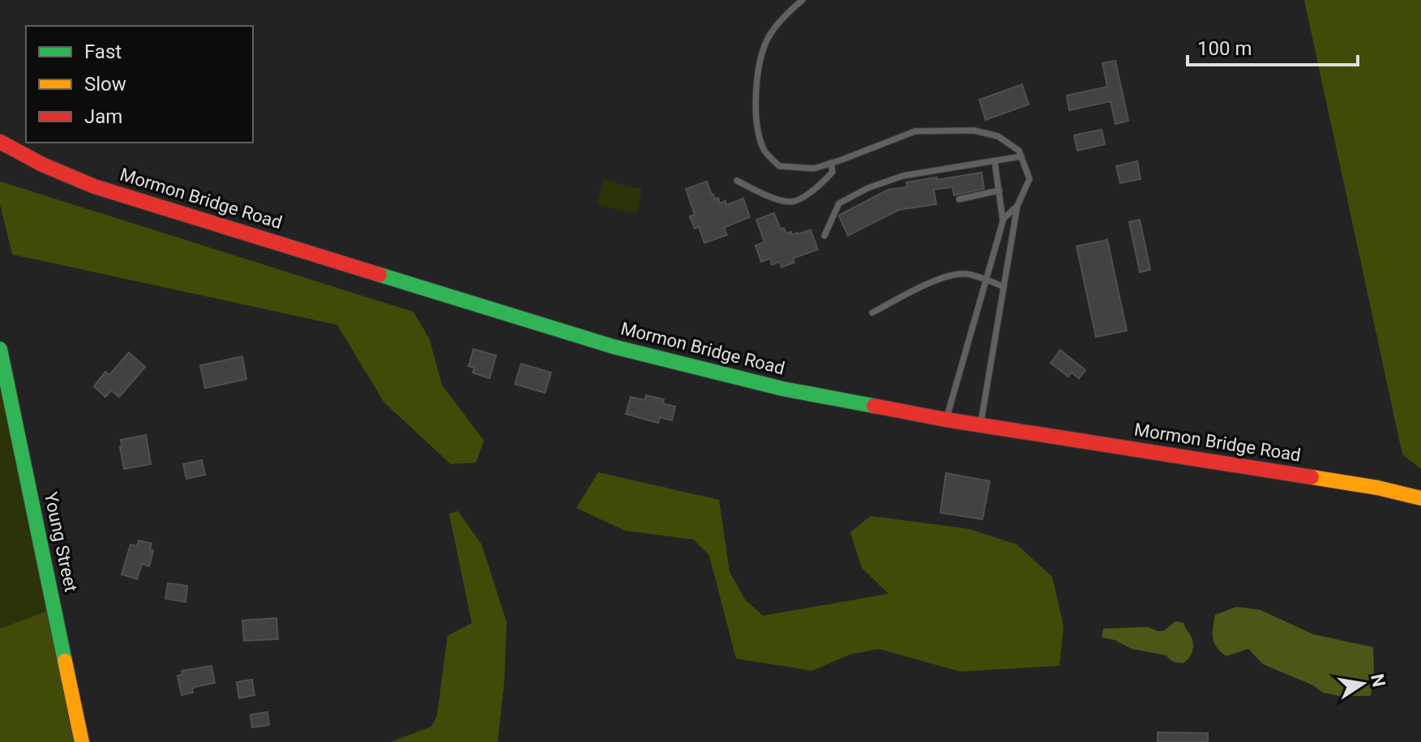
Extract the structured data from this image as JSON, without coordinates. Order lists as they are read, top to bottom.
{
  "streets": {
    "main road": ["Mormon Bridge Road", "Young Street"]
  },
  "legend": ["Fast", "Slow", "Jam"],
  "scale_bar": "100 m",
  "north": "right"
}
